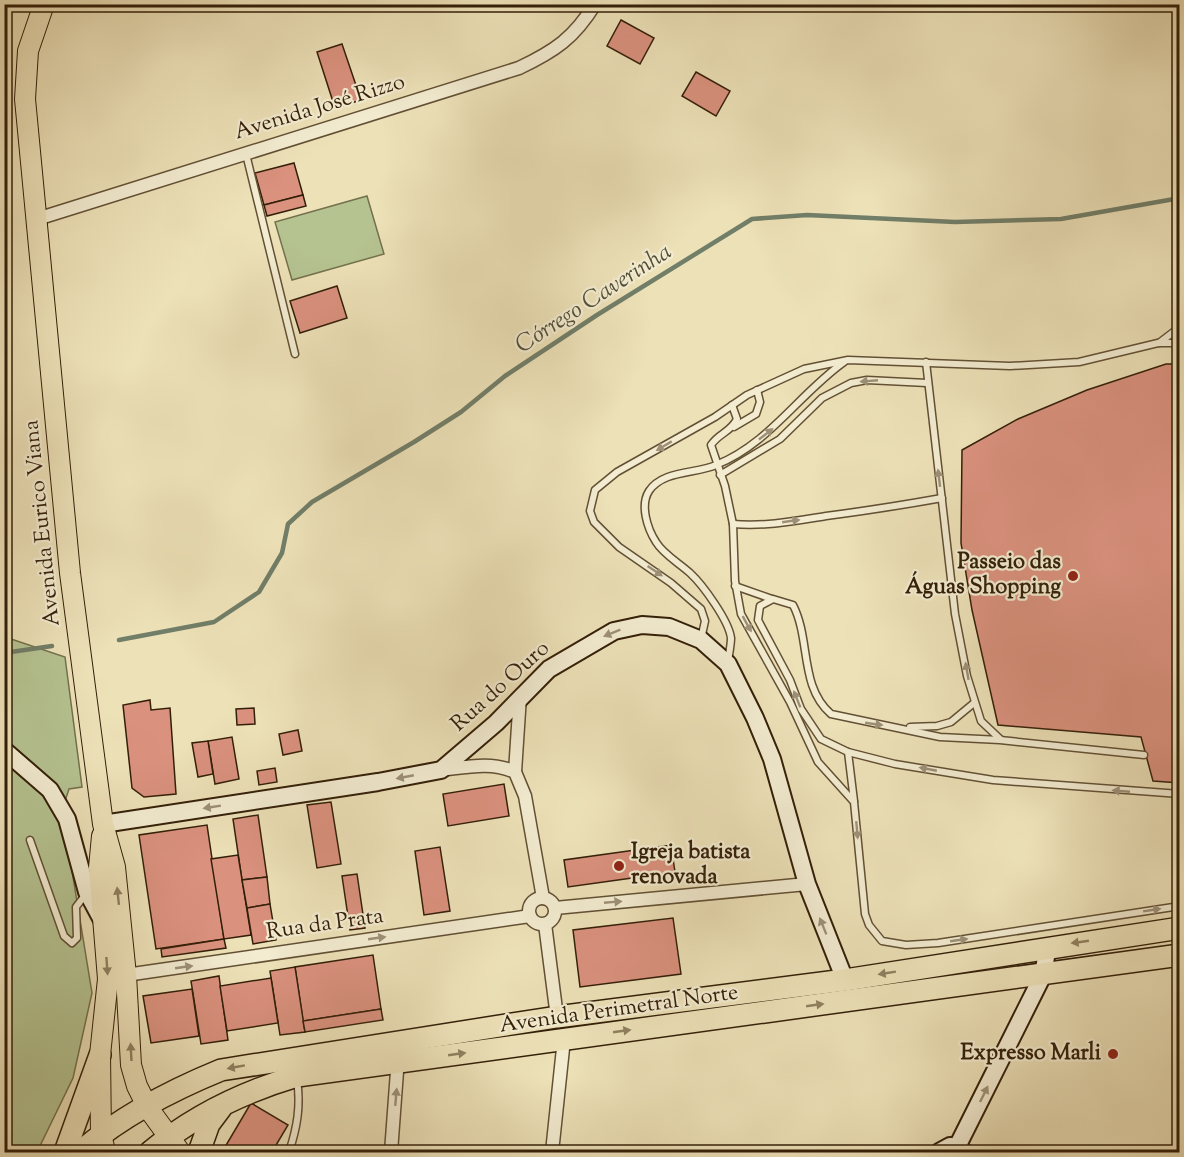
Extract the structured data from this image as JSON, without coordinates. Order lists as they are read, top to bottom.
{
  "streets": {
    "highway": ["Avenida Perimetral Norte"],
    "main road": ["Avenida Eurico Viana"],
    "street": ["Avenida José Rizzo", "Rua do Ouro", "Rua da Prata"]
  },
  "crossings": [
    ["Avenida José Rizzo", "Avenida Eurico Viana"],
    ["Avenida Eurico Viana", "Rua do Ouro"],
    ["Avenida Eurico Viana", "Rua da Prata"],
    ["Avenida Eurico Viana", "Avenida Perimetral Norte"],
    ["Rua do Ouro", "Avenida Perimetral Norte"]
  ],
  "one_way": ["Rua do Ouro", "Rua da Prata"],
  "water": ["Córrego Caverinha"],
  "places": ["Passeio das Águas Shopping", "Igreja batista renovada", "Expresso Marli"]
}
